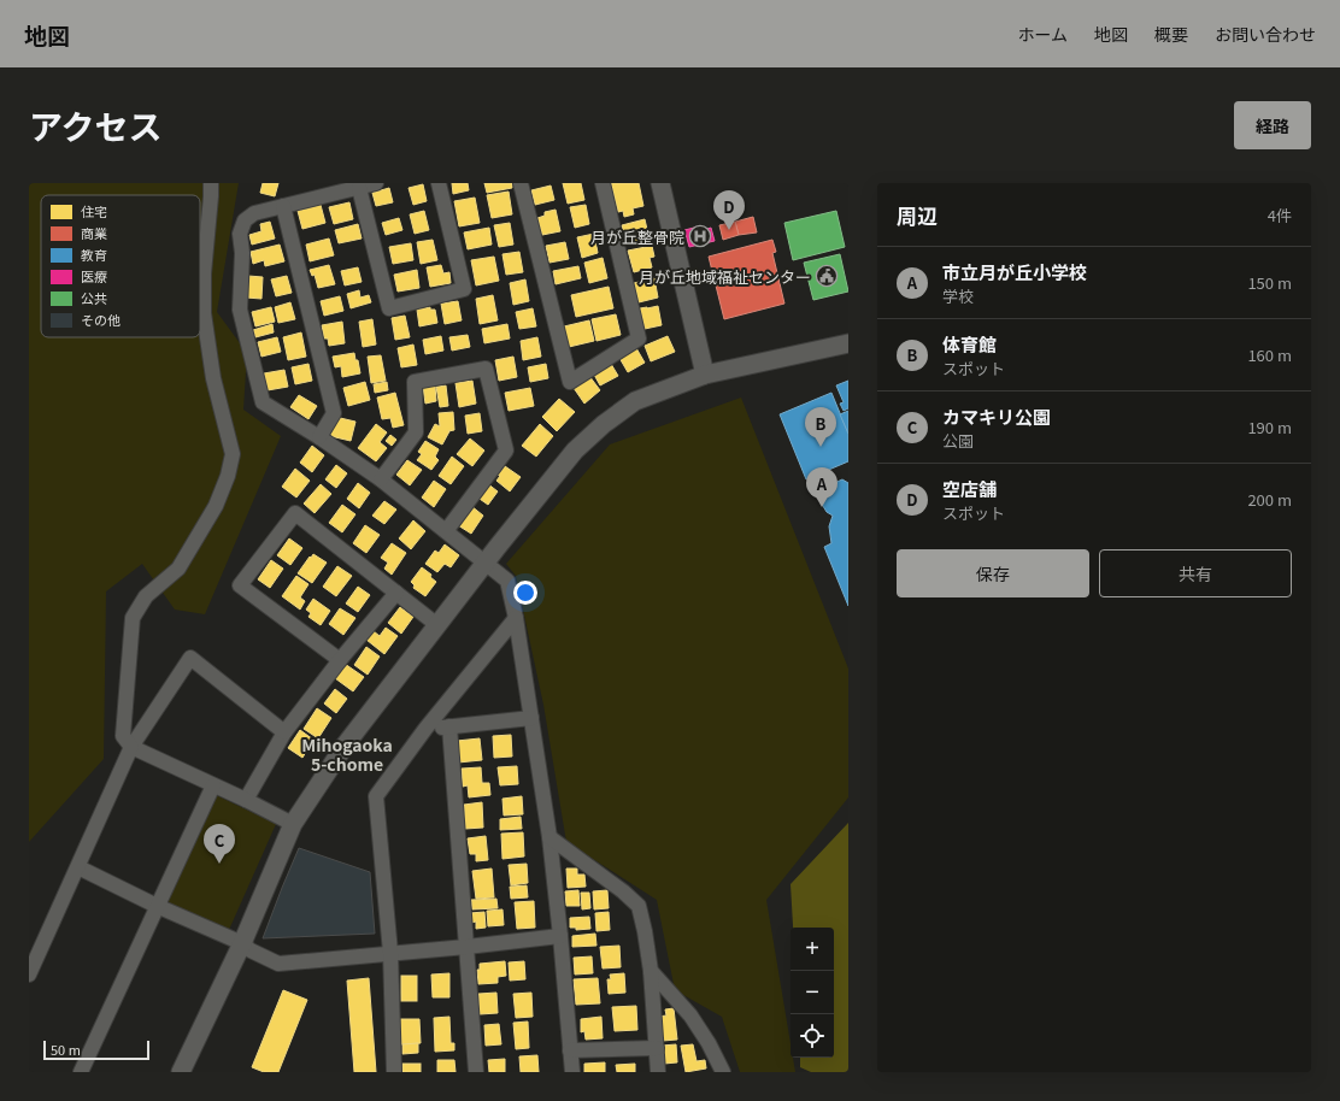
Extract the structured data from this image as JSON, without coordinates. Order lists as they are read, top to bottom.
{
  "districts": ["Mihogaoka 5-chome"],
  "places": {
    "hospital": ["月が丘整骨院"],
    "public building": ["月が丘地域福祉センター"]
  },
  "legend": [
    "住宅",
    "商業",
    "教育",
    "医療",
    "公共",
    "その他"
  ],
  "scale_bar": "50 m",
  "page": {
    "header": "地図",
    "nav": [
      "ホーム",
      "地図",
      "概要",
      "お問い合わせ"
    ],
    "title": "アクセス",
    "buttons": [
      "経路",
      ["保存", "共有"]
    ],
    "heading": ["周辺", "4件"],
    "pins": [
      "D",
      "B",
      "A",
      "C"
    ],
    "list": [
      {
        "mark": "A",
        "name": "市立月が丘小学校",
        "note": "学校",
        "value": "150 m"
      },
      {
        "mark": "B",
        "name": "体育館",
        "note": "スポット",
        "value": "160 m"
      },
      {
        "mark": "C",
        "name": "カマキリ公園",
        "note": "公園",
        "value": "190 m"
      },
      {
        "mark": "D",
        "name": "空店舗",
        "note": "スポット",
        "value": "200 m"
      }
    ],
    "map_buttons": ["+", "−"],
    "scale": "50 m"
  }
}
